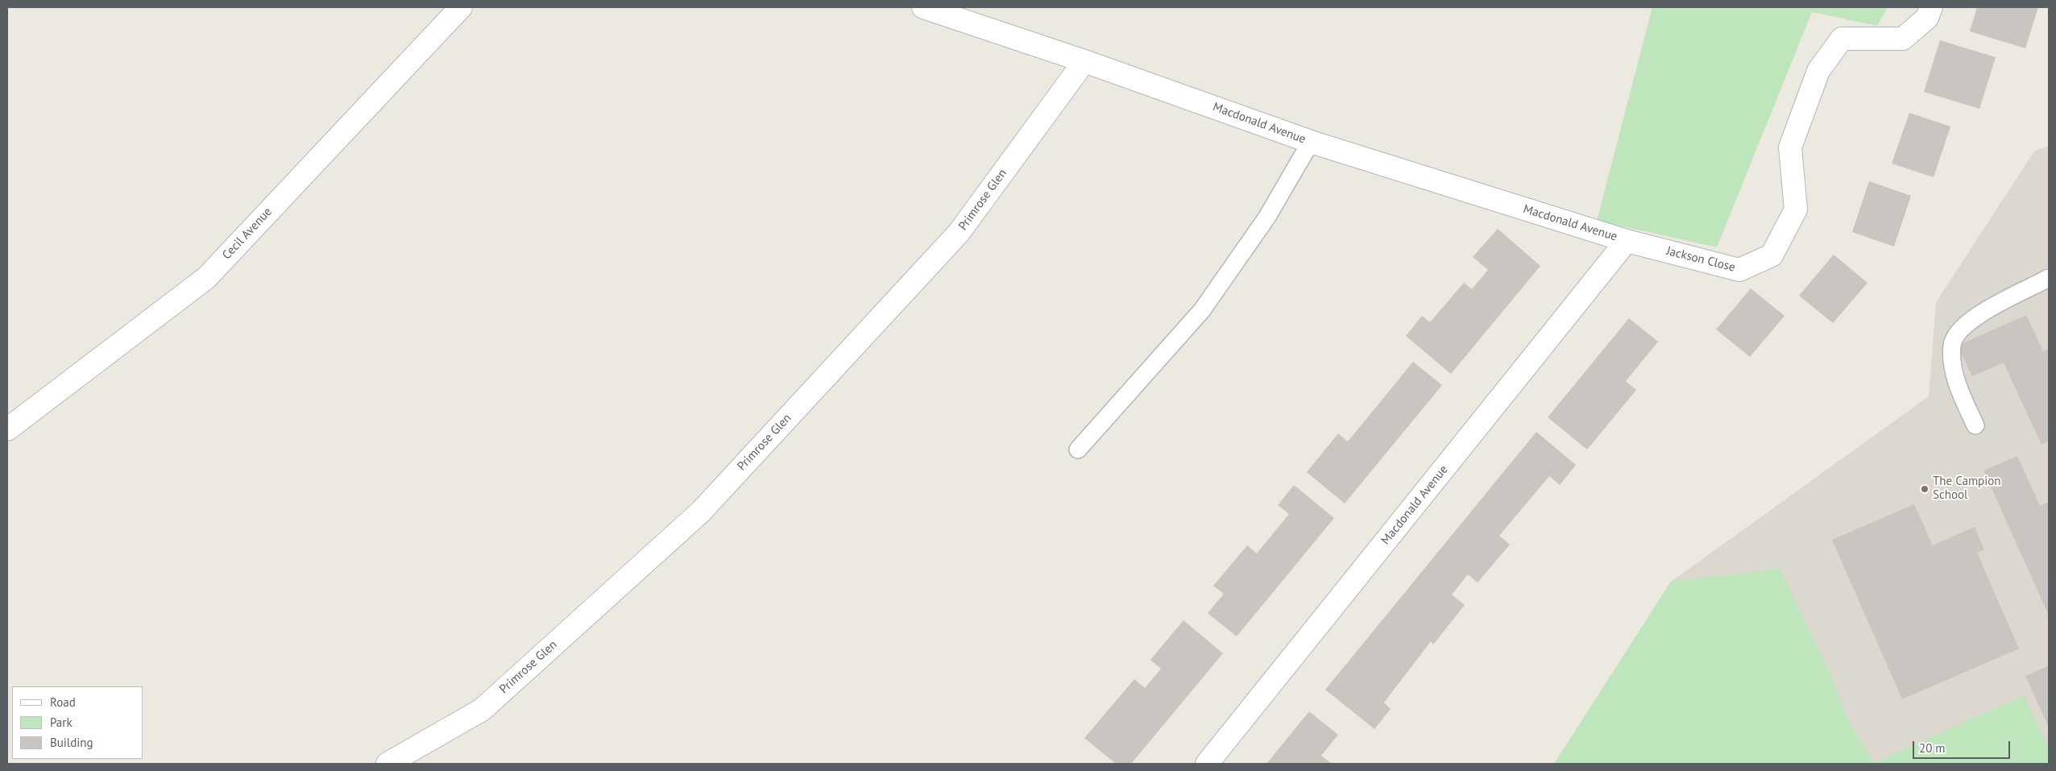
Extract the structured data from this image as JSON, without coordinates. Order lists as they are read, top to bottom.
{
  "streets": {
    "street": [
      "Macdonald Avenue",
      "Primrose Glen",
      "Cecil Avenue",
      "Jackson Close"
    ]
  },
  "crossings": [
    ["Macdonald Avenue", "Primrose Glen"],
    ["Macdonald Avenue", "Jackson Close"]
  ],
  "places": ["The Campion School"],
  "legend": ["Road", "Park", "Building"],
  "scale_bar": "20 m"
}
